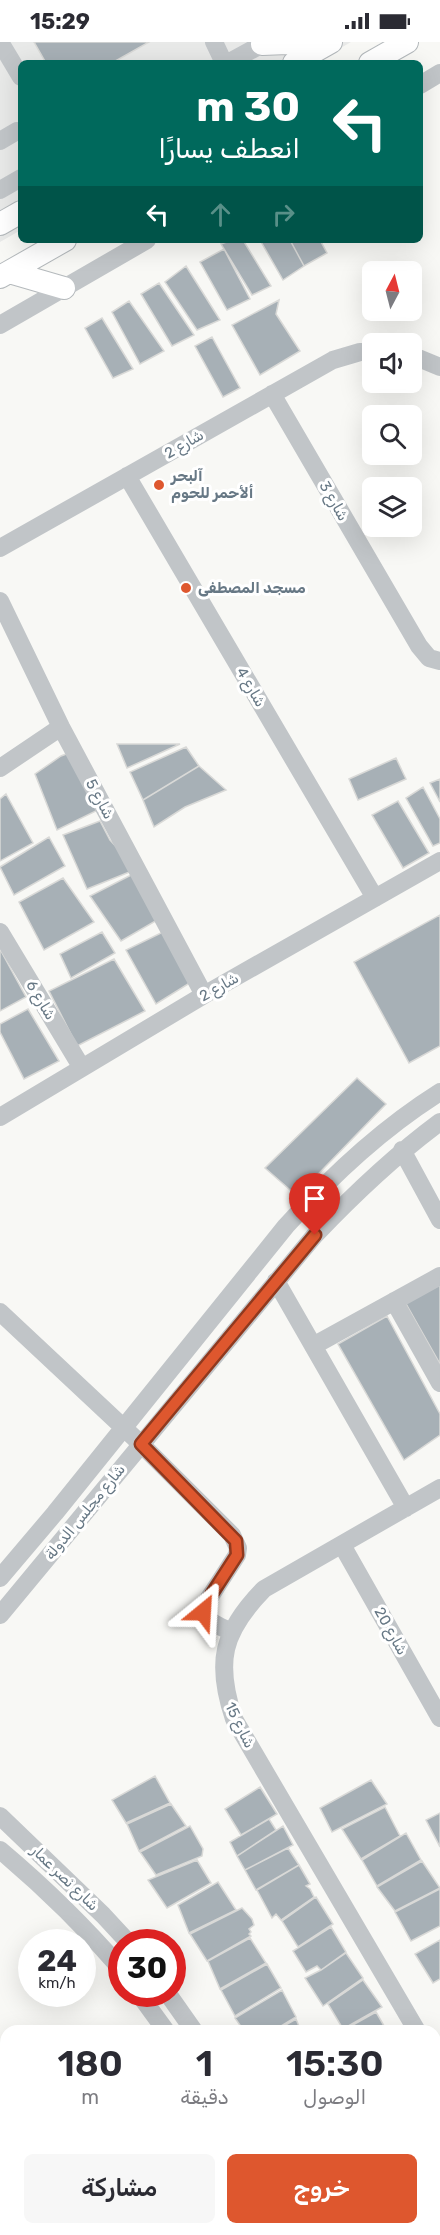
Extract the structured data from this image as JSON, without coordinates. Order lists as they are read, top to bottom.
{
  "streets": {
    "street": [
      "شارع 2",
      "شارع 3",
      "شارع 4",
      "شارع 5",
      "شارع 6",
      "شارع مجلس الدولة",
      "شارع 20",
      "شارع 15",
      "شارع نصر عمار"
    ]
  },
  "crossings": [
    ["شارع 2", "شارع 3"],
    ["شارع 2", "شارع 4"],
    ["شارع 2", "شارع 5"],
    ["شارع 2", "شارع 6"],
    ["شارع 20", "شارع 15"]
  ],
  "places": ["آلبحر ألأحمر للحوم", "مسجد المصطفى"],
  "north": "top",
  "page": {
    "status": "15:29",
    "turn": ["30 m", "انعطف يسارًا"],
    "speed": "24 km/h",
    "limit": "30",
    "eta": [
      "15:30",
      "الوصول",
      "1",
      "دقيقة",
      "180",
      "m"
    ],
    "buttons": ["خروج", "مشاركة"]
  }
}
